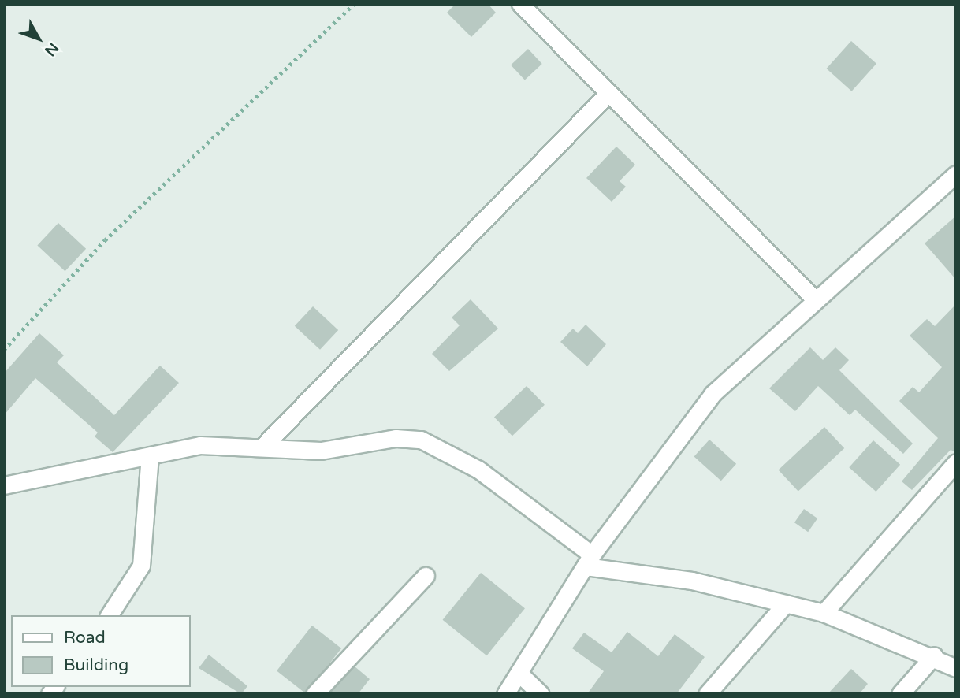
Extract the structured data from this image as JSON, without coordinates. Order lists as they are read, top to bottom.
{
  "legend": ["Road", "Building"],
  "north": "bottom right"
}
